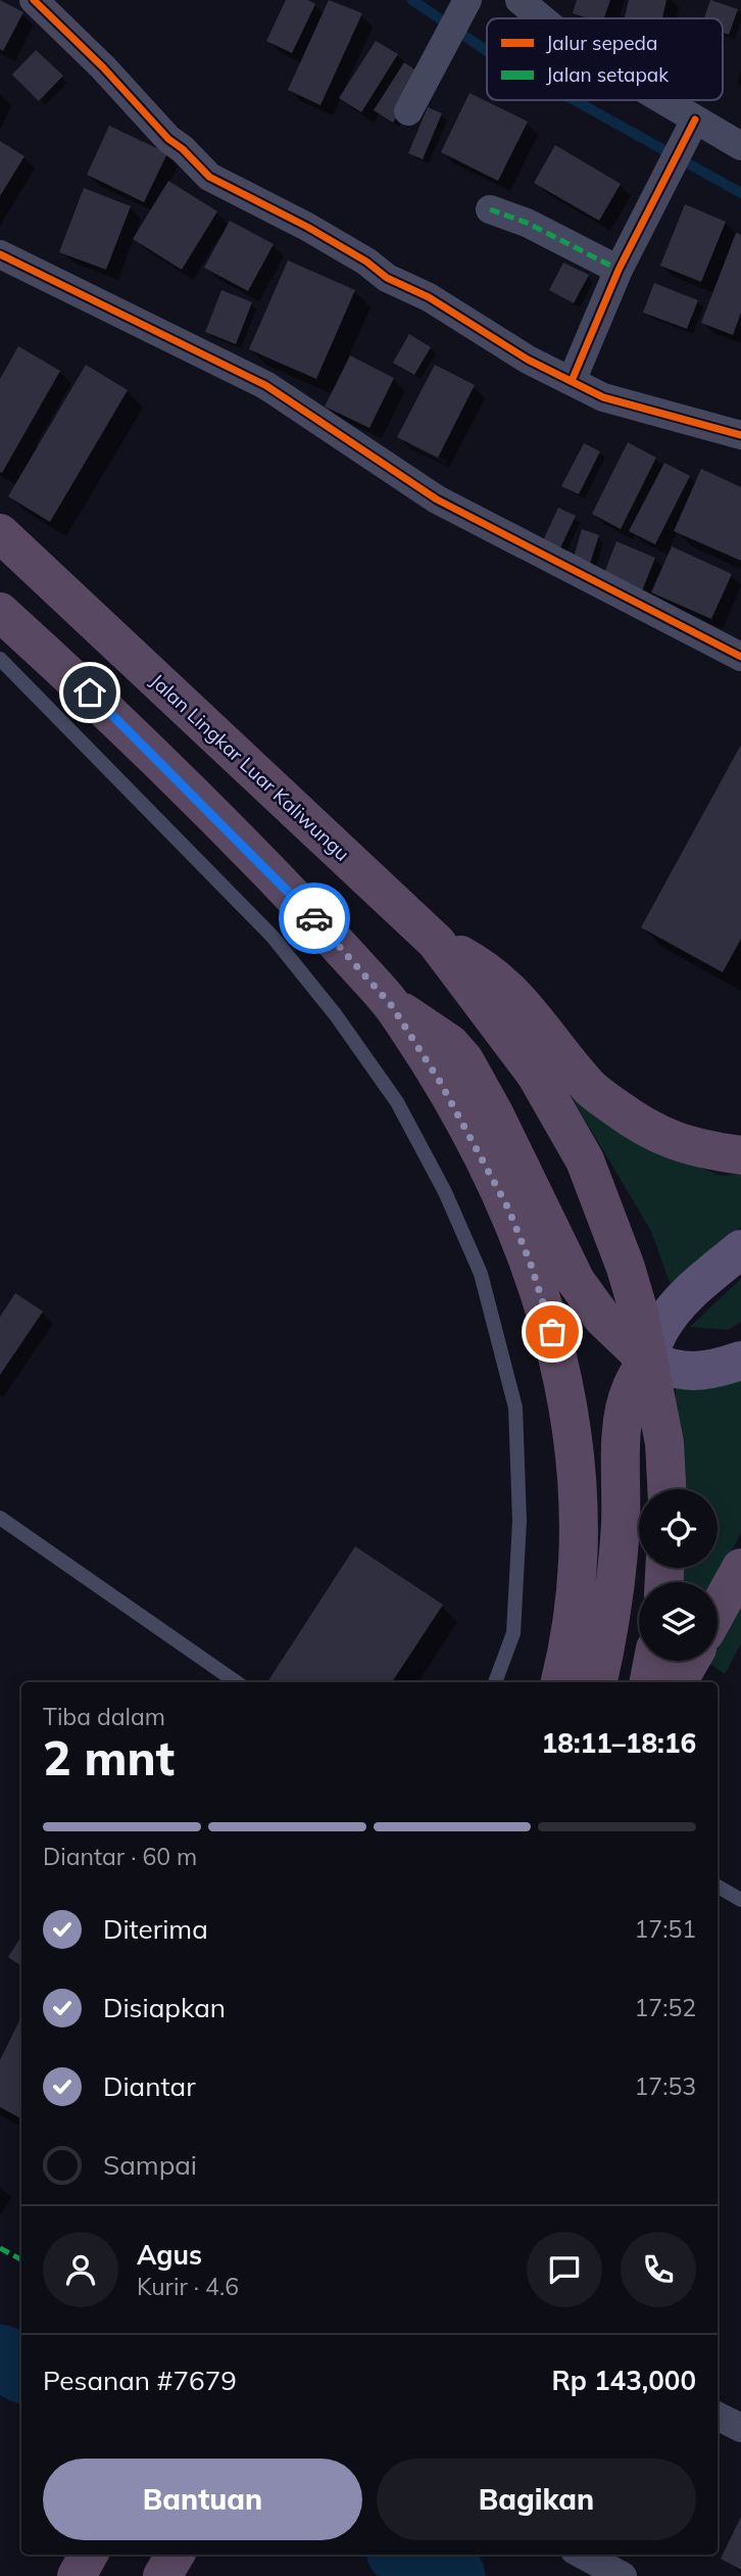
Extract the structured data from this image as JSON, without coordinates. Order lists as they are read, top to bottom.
{
  "streets": {
    "highway": ["Jalan Lingkar Luar Kaliwungu"]
  },
  "legend": ["Jalur sepeda", "Jalan setapak"],
  "page": {
    "heading": ["2 mnt", "Tiba dalam", "18:11–18:16"],
    "panel": [
      "Agus",
      "Kurir · 4.6",
      "Pesanan #7679",
      "Rp 143,000"
    ],
    "bar": "Diantar · 60 m",
    "list": [
      ["Diterima", "17:51"],
      ["Disiapkan", "17:52"],
      ["Diantar", "17:53"],
      "Sampai"
    ],
    "buttons": ["Bantuan", "Bagikan"]
  }
}
